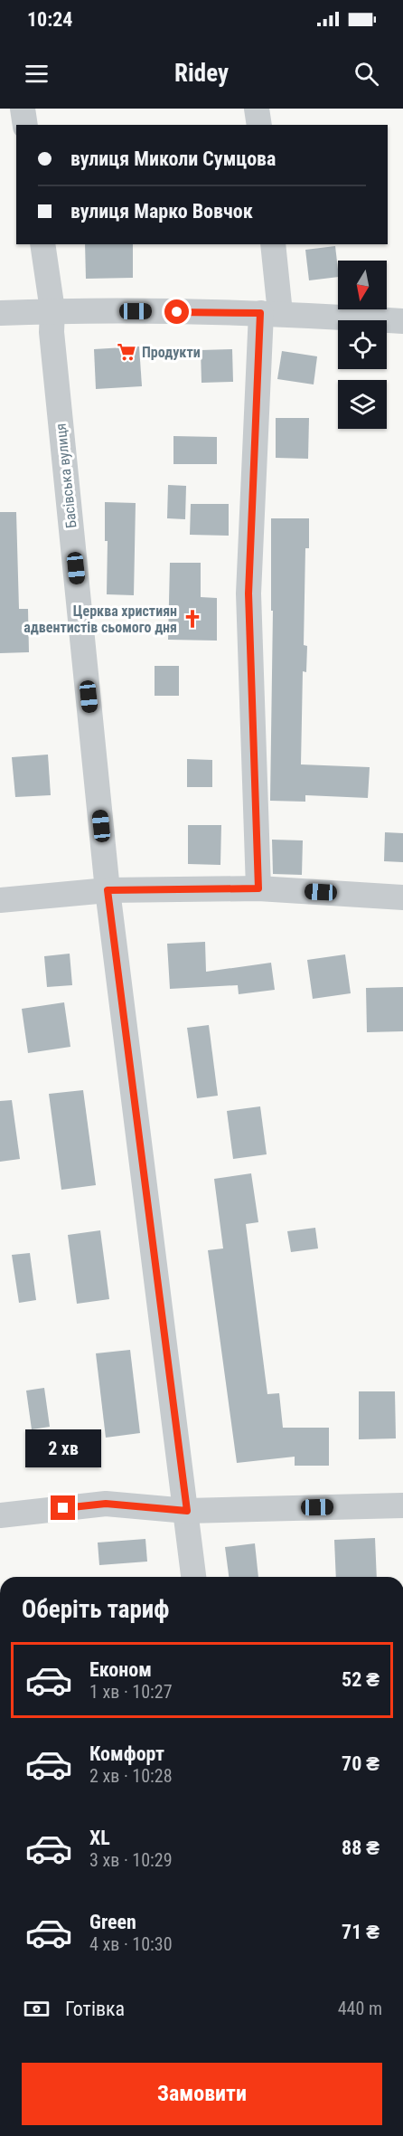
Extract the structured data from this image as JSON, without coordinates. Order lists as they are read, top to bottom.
{
  "streets": {
    "street": ["Басівська вулиця"]
  },
  "places": {
    "supermarket": ["Продукти"],
    "church": ["Церква християн адвентистів сьомого дня"]
  },
  "north": "bottom",
  "page": {
    "status": "10:24",
    "header": "Ridey",
    "banner": ["вулиця Миколи Сумцова", "вулиця Марко Вовчок"],
    "bubble": "2 хв",
    "heading": "Оберіть тариф",
    "list": [
      {
        "name": "Економ",
        "note": "1 хв · 10:27",
        "value": "52 ₴"
      },
      {
        "name": "Комфорт",
        "note": "2 хв · 10:28",
        "value": "70 ₴"
      },
      {
        "name": "XL",
        "note": "3 хв · 10:29",
        "value": "88 ₴"
      },
      {
        "name": "Green",
        "note": "4 хв · 10:30",
        "value": "71 ₴"
      }
    ],
    "pay": ["Готівка", "440 m"],
    "buttons": "Замовити"
  }
}
